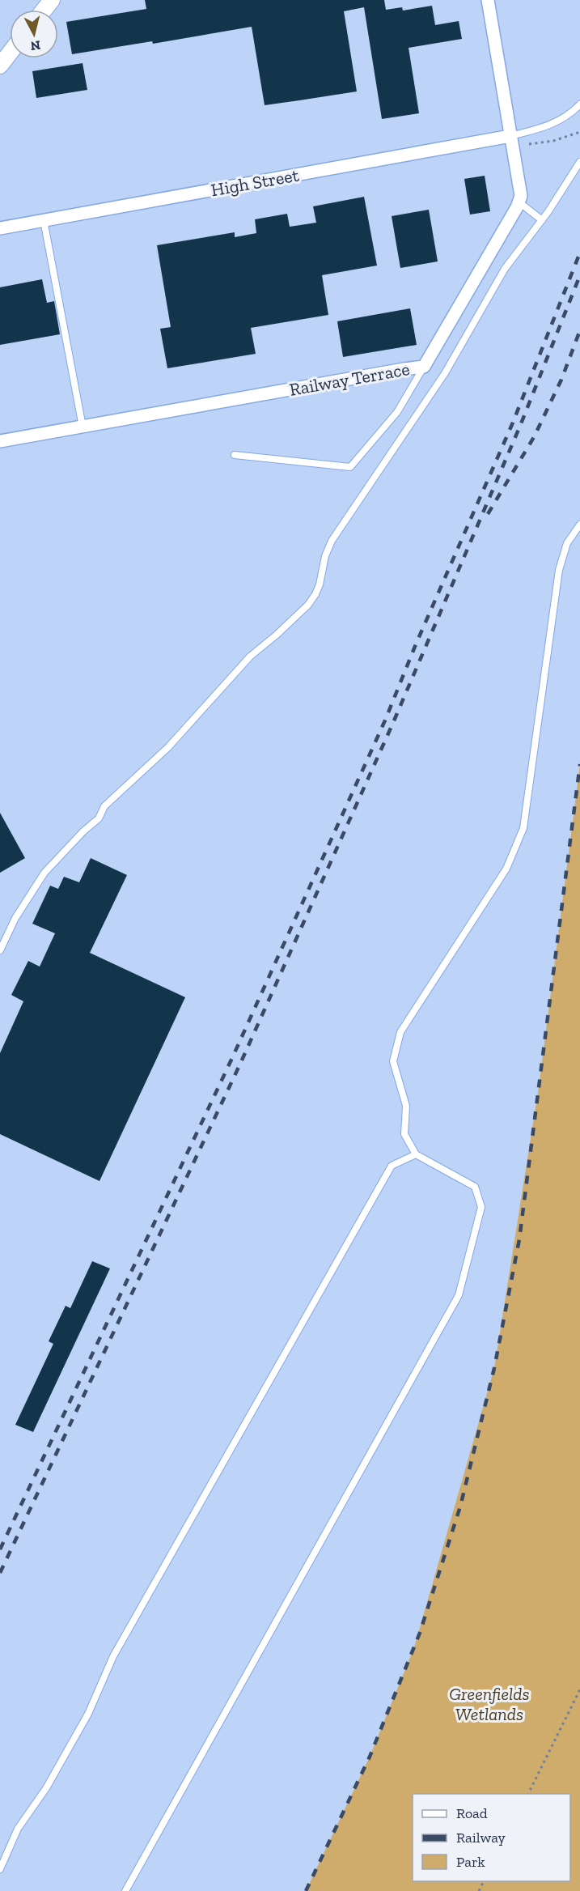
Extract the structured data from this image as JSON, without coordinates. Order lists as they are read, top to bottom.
{
  "streets": {
    "street": ["High Street", "Railway Terrace"]
  },
  "parks": ["Greenfields Wetlands"],
  "legend": ["Road", "Railway", "Park"],
  "north": "bottom"
}
